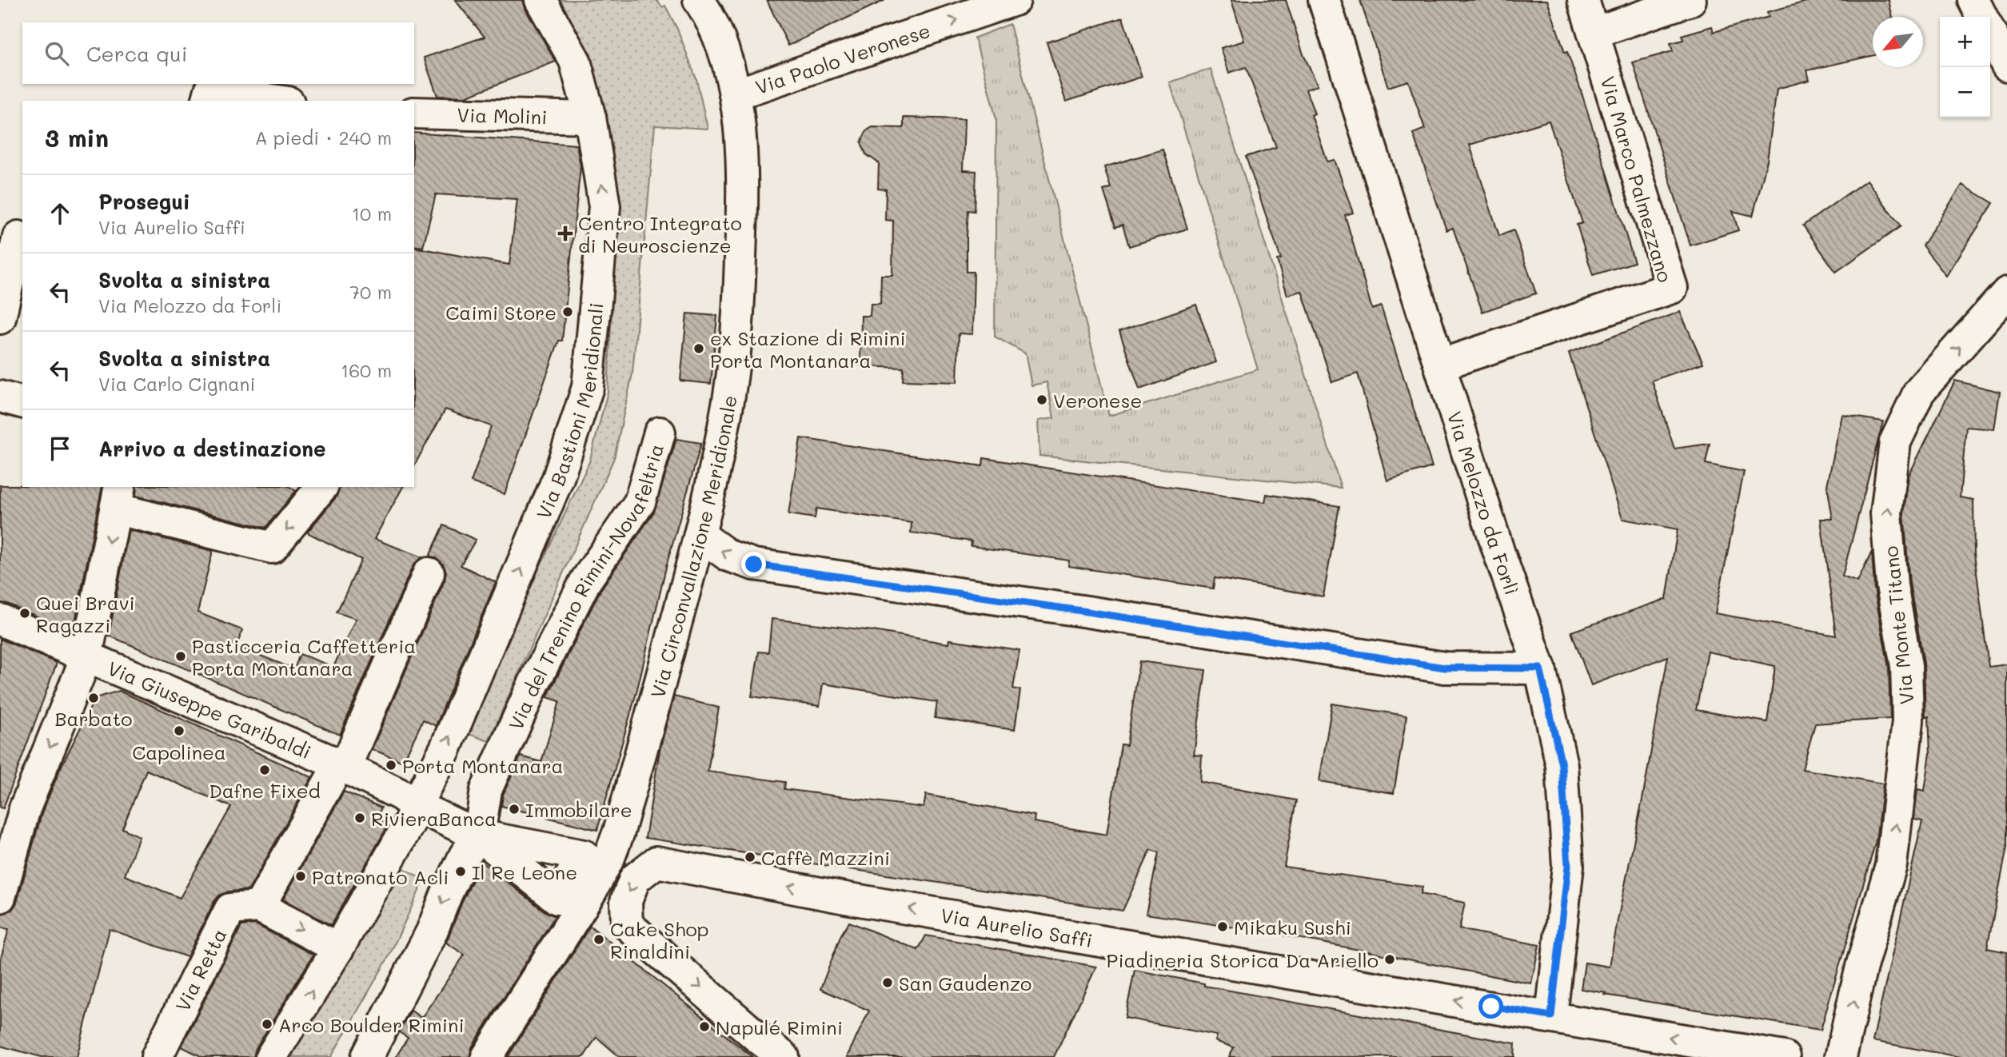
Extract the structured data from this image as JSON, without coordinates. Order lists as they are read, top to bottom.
{
  "streets": {
    "street": [
      "Via Paolo Veronese",
      "Via Molini",
      "Via Marco Palmezzano",
      "Via Bastioni Meridionali",
      "Via Melozzo da Forlì",
      "Via Circonvallazione Meridionale",
      "Via del Trenino Rimini-Novafeltria",
      "Via Monte Titano",
      "Via Giuseppe Garibaldi",
      "Via Aurelio Saffi",
      "Via Retta"
    ]
  },
  "crossings": [
    ["Via Paolo Veronese", "Via Circonvallazione Meridionale"],
    ["Via Molini", "Via Bastioni Meridionali"],
    ["Via Marco Palmezzano", "Via Melozzo da Forlì"],
    ["Via Bastioni Meridionali", "Via Giuseppe Garibaldi"],
    ["Via Melozzo da Forlì", "Via Aurelio Saffi"],
    ["Via del Trenino Rimini-Novafeltria", "Via Giuseppe Garibaldi"]
  ],
  "one_way": ["Via Paolo Veronese", "Via Monte Titano"],
  "places": {
    "health": ["Centro Integrato di Neuroscienze"],
    "other": [
      "Caimi Store",
      "ex Stazione di Rimini Porta Montanara",
      "Veronese",
      "Quei Bravi Ragazzi",
      "Pasticceria Caffetteria Porta Montanara",
      "Barbato",
      "Capolinea",
      "Porta Montanara",
      "Dafne Fixed",
      "Immobilare",
      "RivieraBanca",
      "Caffè Mazzini",
      "Il Re Leone",
      "Patronato Acli",
      "Mikaku Sushi",
      "Cake Shop Rinaldini",
      "Piadineria Storica Da Ariello",
      "San Gaudenzo",
      "Arco Boulder Rimini",
      "Napulé Rimini"
    ]
  },
  "north": "bottom left",
  "page": {
    "map_buttons": ["+", "−"],
    "search": "Cerca qui",
    "heading": ["3 min", "A piedi · 240 m"],
    "list": [
      ["Prosegui", "Via Aurelio Saffi", "10 m"],
      ["Svolta a sinistra", "Via Melozzo da Forlì", "70 m"],
      ["Svolta a sinistra", "Via Carlo Cignani", "160 m"],
      "Arrivo a destinazione"
    ]
  }
}
